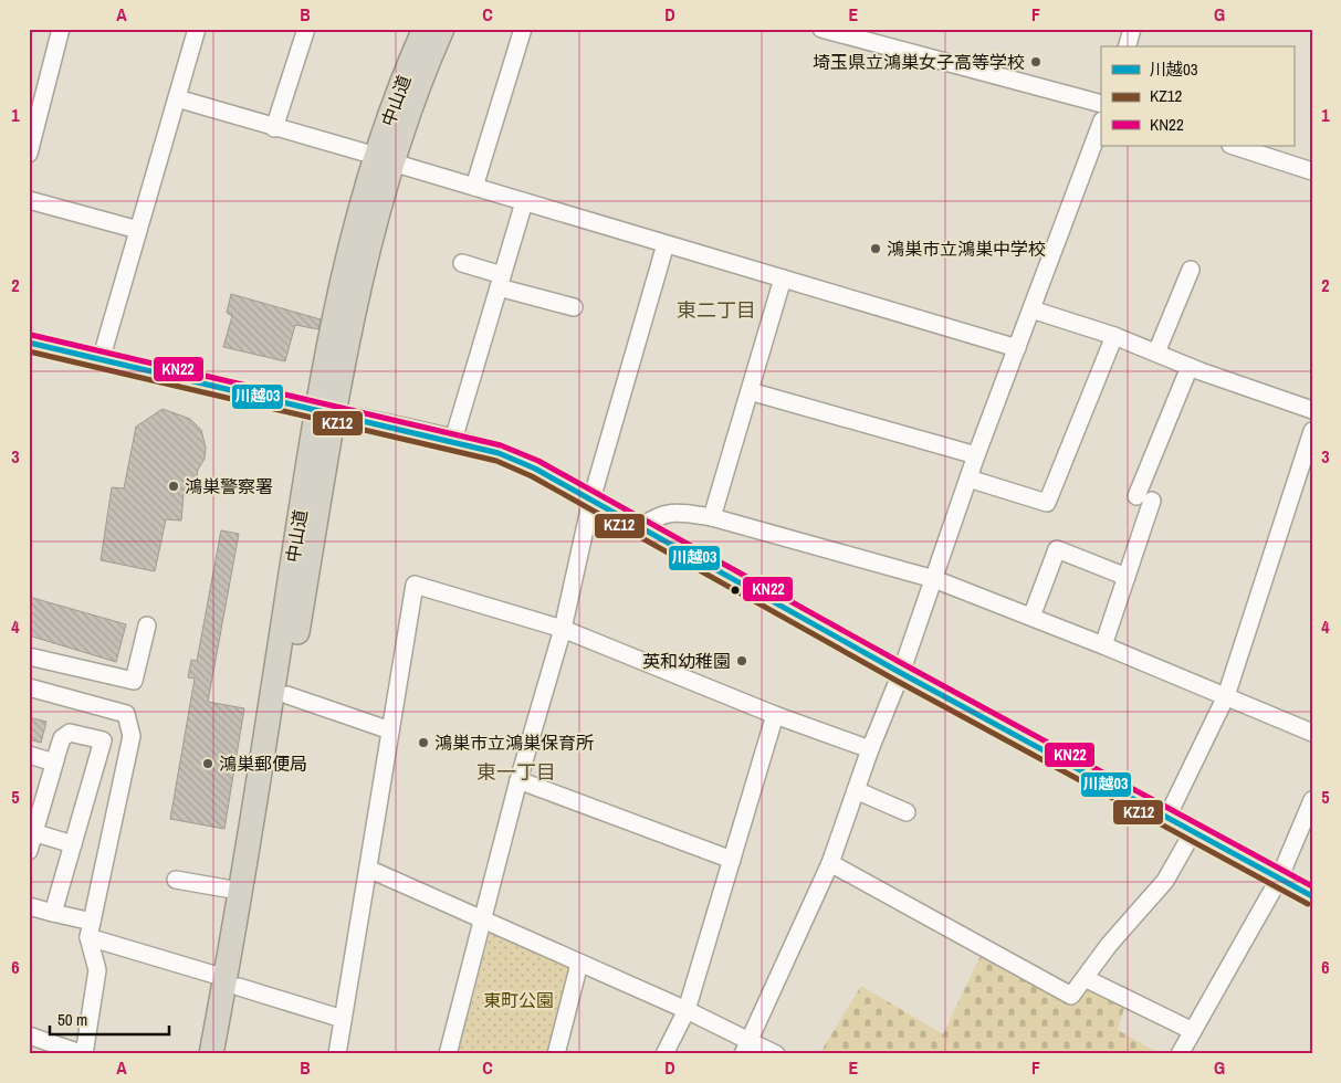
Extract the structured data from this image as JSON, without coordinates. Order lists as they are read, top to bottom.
{
  "streets": {
    "highway": ["中山道"]
  },
  "districts": ["東二丁目", "東一丁目"],
  "parks": ["東町公園"],
  "places": [
    "埼玉県立鴻巣女子高等学校",
    "鴻巣市立鴻巣中学校",
    "鴻巣警察署",
    "英和幼稚園",
    "鴻巣市立鴻巣保育所",
    "鴻巣郵便局"
  ],
  "lines": ["transit line KN22", "transit line 川越03", "transit line KZ12"],
  "legend": ["川越03", "KZ12", "KN22"],
  "scale_bar": "50 m",
  "grid": {
    "columns": [
      "A",
      "B",
      "C",
      "D",
      "E",
      "F",
      "G"
    ],
    "rows": [
      "1",
      "2",
      "3",
      "4",
      "5",
      "6"
    ]
  }
}
